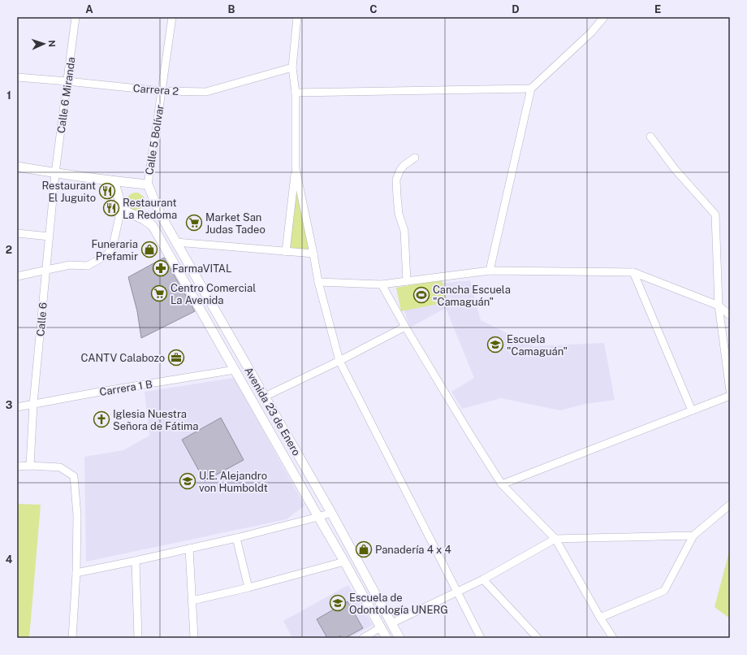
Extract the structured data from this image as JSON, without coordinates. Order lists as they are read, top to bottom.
{
  "streets": {
    "main road": ["Avenida 23 de Enero"],
    "street": [
      "Carrera 2",
      "Calle 6 Miranda",
      "Calle 5 Bolívar",
      "Calle 6",
      "Carrera 1 B"
    ]
  },
  "crossings": [
    ["Carrera 2", "Calle 6 Miranda"],
    ["Carrera 2", "Calle 5 Bolívar"],
    ["Calle 6 Miranda", "Calle 6"],
    ["Calle 5 Bolívar", "Avenida 23 de Enero"],
    ["Calle 6", "Carrera 1 B"],
    ["Carrera 1 B", "Avenida 23 de Enero"]
  ],
  "places": {
    "restaurant": ["Restaurant El Juguito", "Restaurant La Redoma"],
    "supermarket": ["Market San Judas Tadeo", "Centro Comercial La Avenida"],
    "shop": ["Funeraria Prefamir", "Panadería 4 x 4"],
    "pharmacy": ["FarmaVITAL"],
    "sports": ["Cancha Escuela \"Camaguán\""],
    "school or university": ["Escuela \"Camaguán\"", "U.E. Alejandro von Humboldt", "Escuela de Odontología UNERG"],
    "office": ["CANTV Calabozo"],
    "church": ["Iglesia Nuestra Señora de Fátima"]
  },
  "north": "right",
  "grid": {
    "columns": [
      "A",
      "B",
      "C",
      "D",
      "E"
    ],
    "rows": [
      "1",
      "2",
      "3",
      "4"
    ]
  }
}
